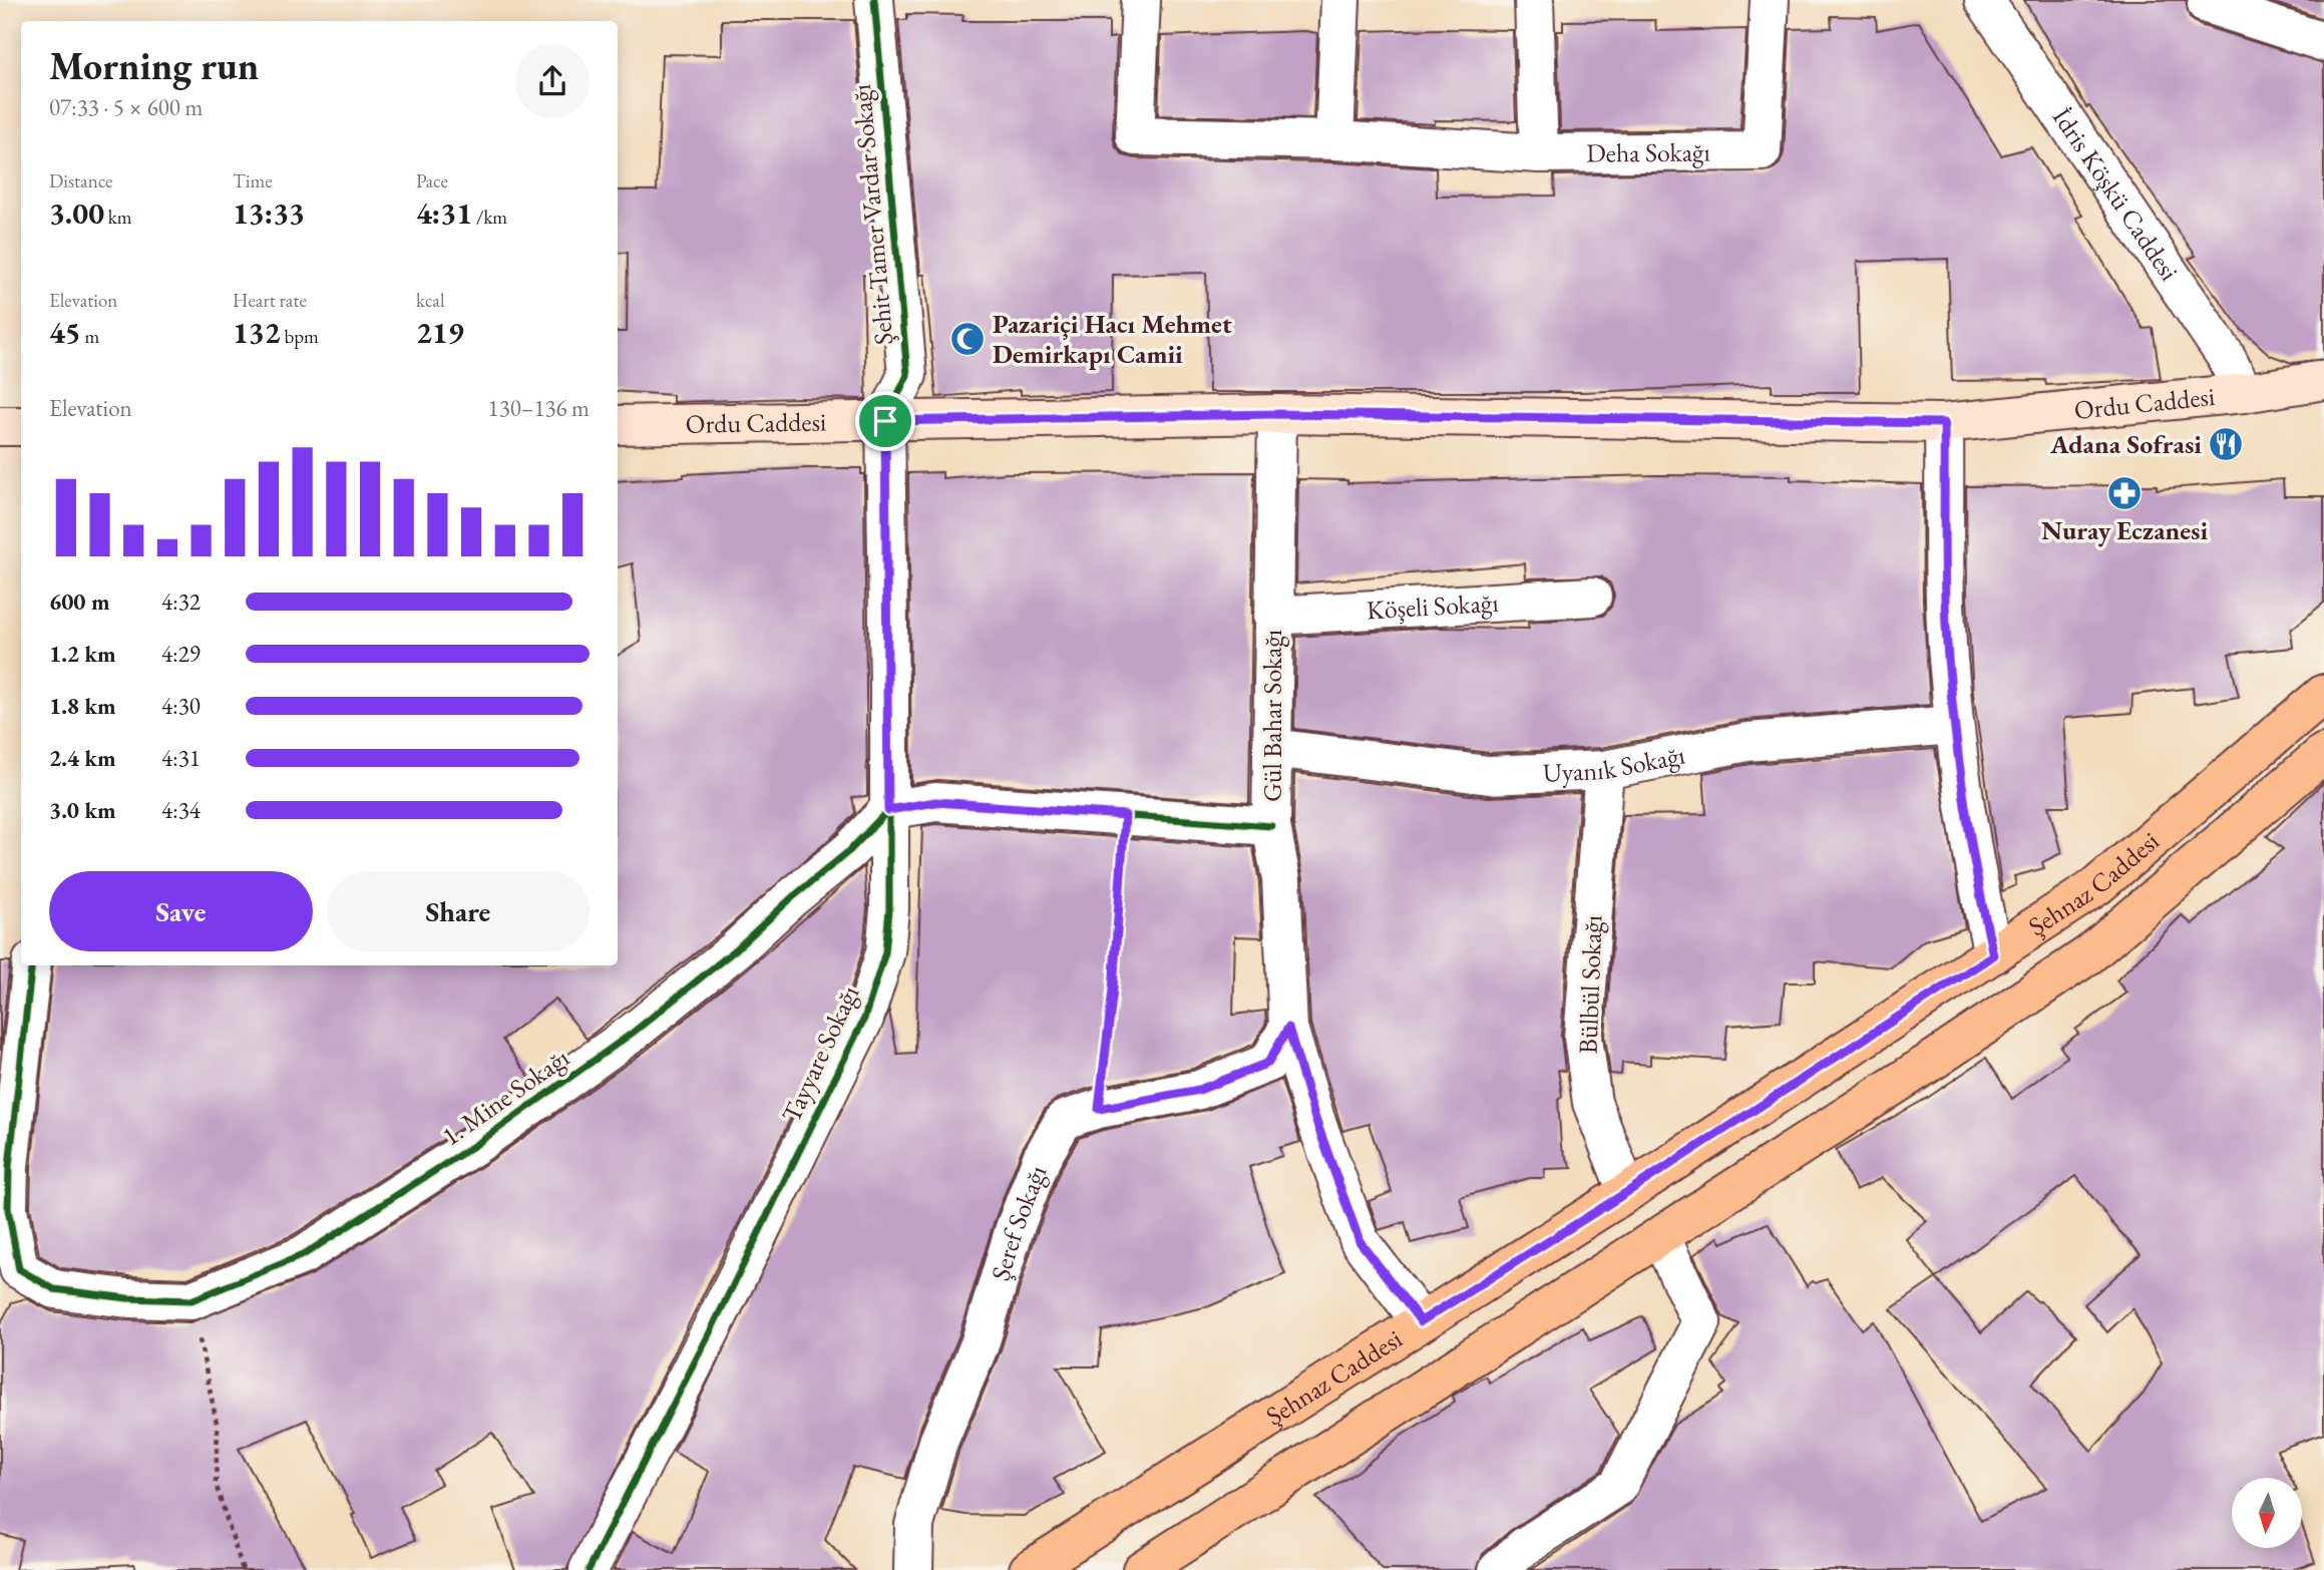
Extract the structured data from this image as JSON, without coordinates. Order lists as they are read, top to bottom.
{
  "streets": {
    "main road": ["Ordu Caddesi", "Şehnaz Caddesi"],
    "street": [
      "Deha Sokağı",
      "İdris Köşkü Caddesi",
      "Şehit Tamer Vardar Sokağı",
      "Köşeli Sokağı",
      "Gül Bahar Sokağı",
      "Uyanık Sokağı",
      "Bülbül Sokağı",
      "Tayyare Sokağı",
      "1. Mine Sokağı",
      "Şeref Sokağı"
    ]
  },
  "crossings": [
    ["İdris Köşkü Caddesi", "Ordu Caddesi"],
    ["Şehit Tamer Vardar Sokağı", "Ordu Caddesi"],
    ["Şehit Tamer Vardar Sokağı", "Tayyare Sokağı"],
    ["Ordu Caddesi", "Gül Bahar Sokağı"],
    ["Ordu Caddesi", "Tayyare Sokağı"],
    ["Köşeli Sokağı", "Gül Bahar Sokağı"],
    ["Gül Bahar Sokağı", "Uyanık Sokağı"],
    ["Gül Bahar Sokağı", "Şehnaz Caddesi"],
    ["Gül Bahar Sokağı", "Şeref Sokağı"],
    ["Uyanık Sokağı", "Bülbül Sokağı"],
    ["Şehnaz Caddesi", "Bülbül Sokağı"],
    ["Tayyare Sokağı", "1. Mine Sokağı"]
  ],
  "places": {
    "mosque": ["Pazariçi Hacı Mehmet Demirkapı Camii"],
    "restaurant": ["Adana Sofrasi"],
    "pharmacy": ["Nuray Eczanesi"]
  },
  "north": "bottom",
  "page": {
    "heading": ["Morning run", "07:33 · 5 × 600 m"],
    "stats": [
      ["Distance", "3.00 km"],
      ["Time", "13:33"],
      ["Pace", "4:31 /km"],
      ["Elevation", "45 m"],
      ["Heart rate", "132 bpm"],
      ["kcal", "219"]
    ],
    "chart": ["Elevation", "130–136 m"],
    "list": [
      {
        "name": "600 m",
        "note": "4:32"
      },
      {
        "name": "1.2 km",
        "note": "4:29"
      },
      {
        "name": "1.8 km",
        "note": "4:30"
      },
      {
        "name": "2.4 km",
        "note": "4:31"
      },
      {
        "name": "3.0 km",
        "note": "4:34"
      }
    ],
    "buttons": ["Save", "Share"]
  }
}
